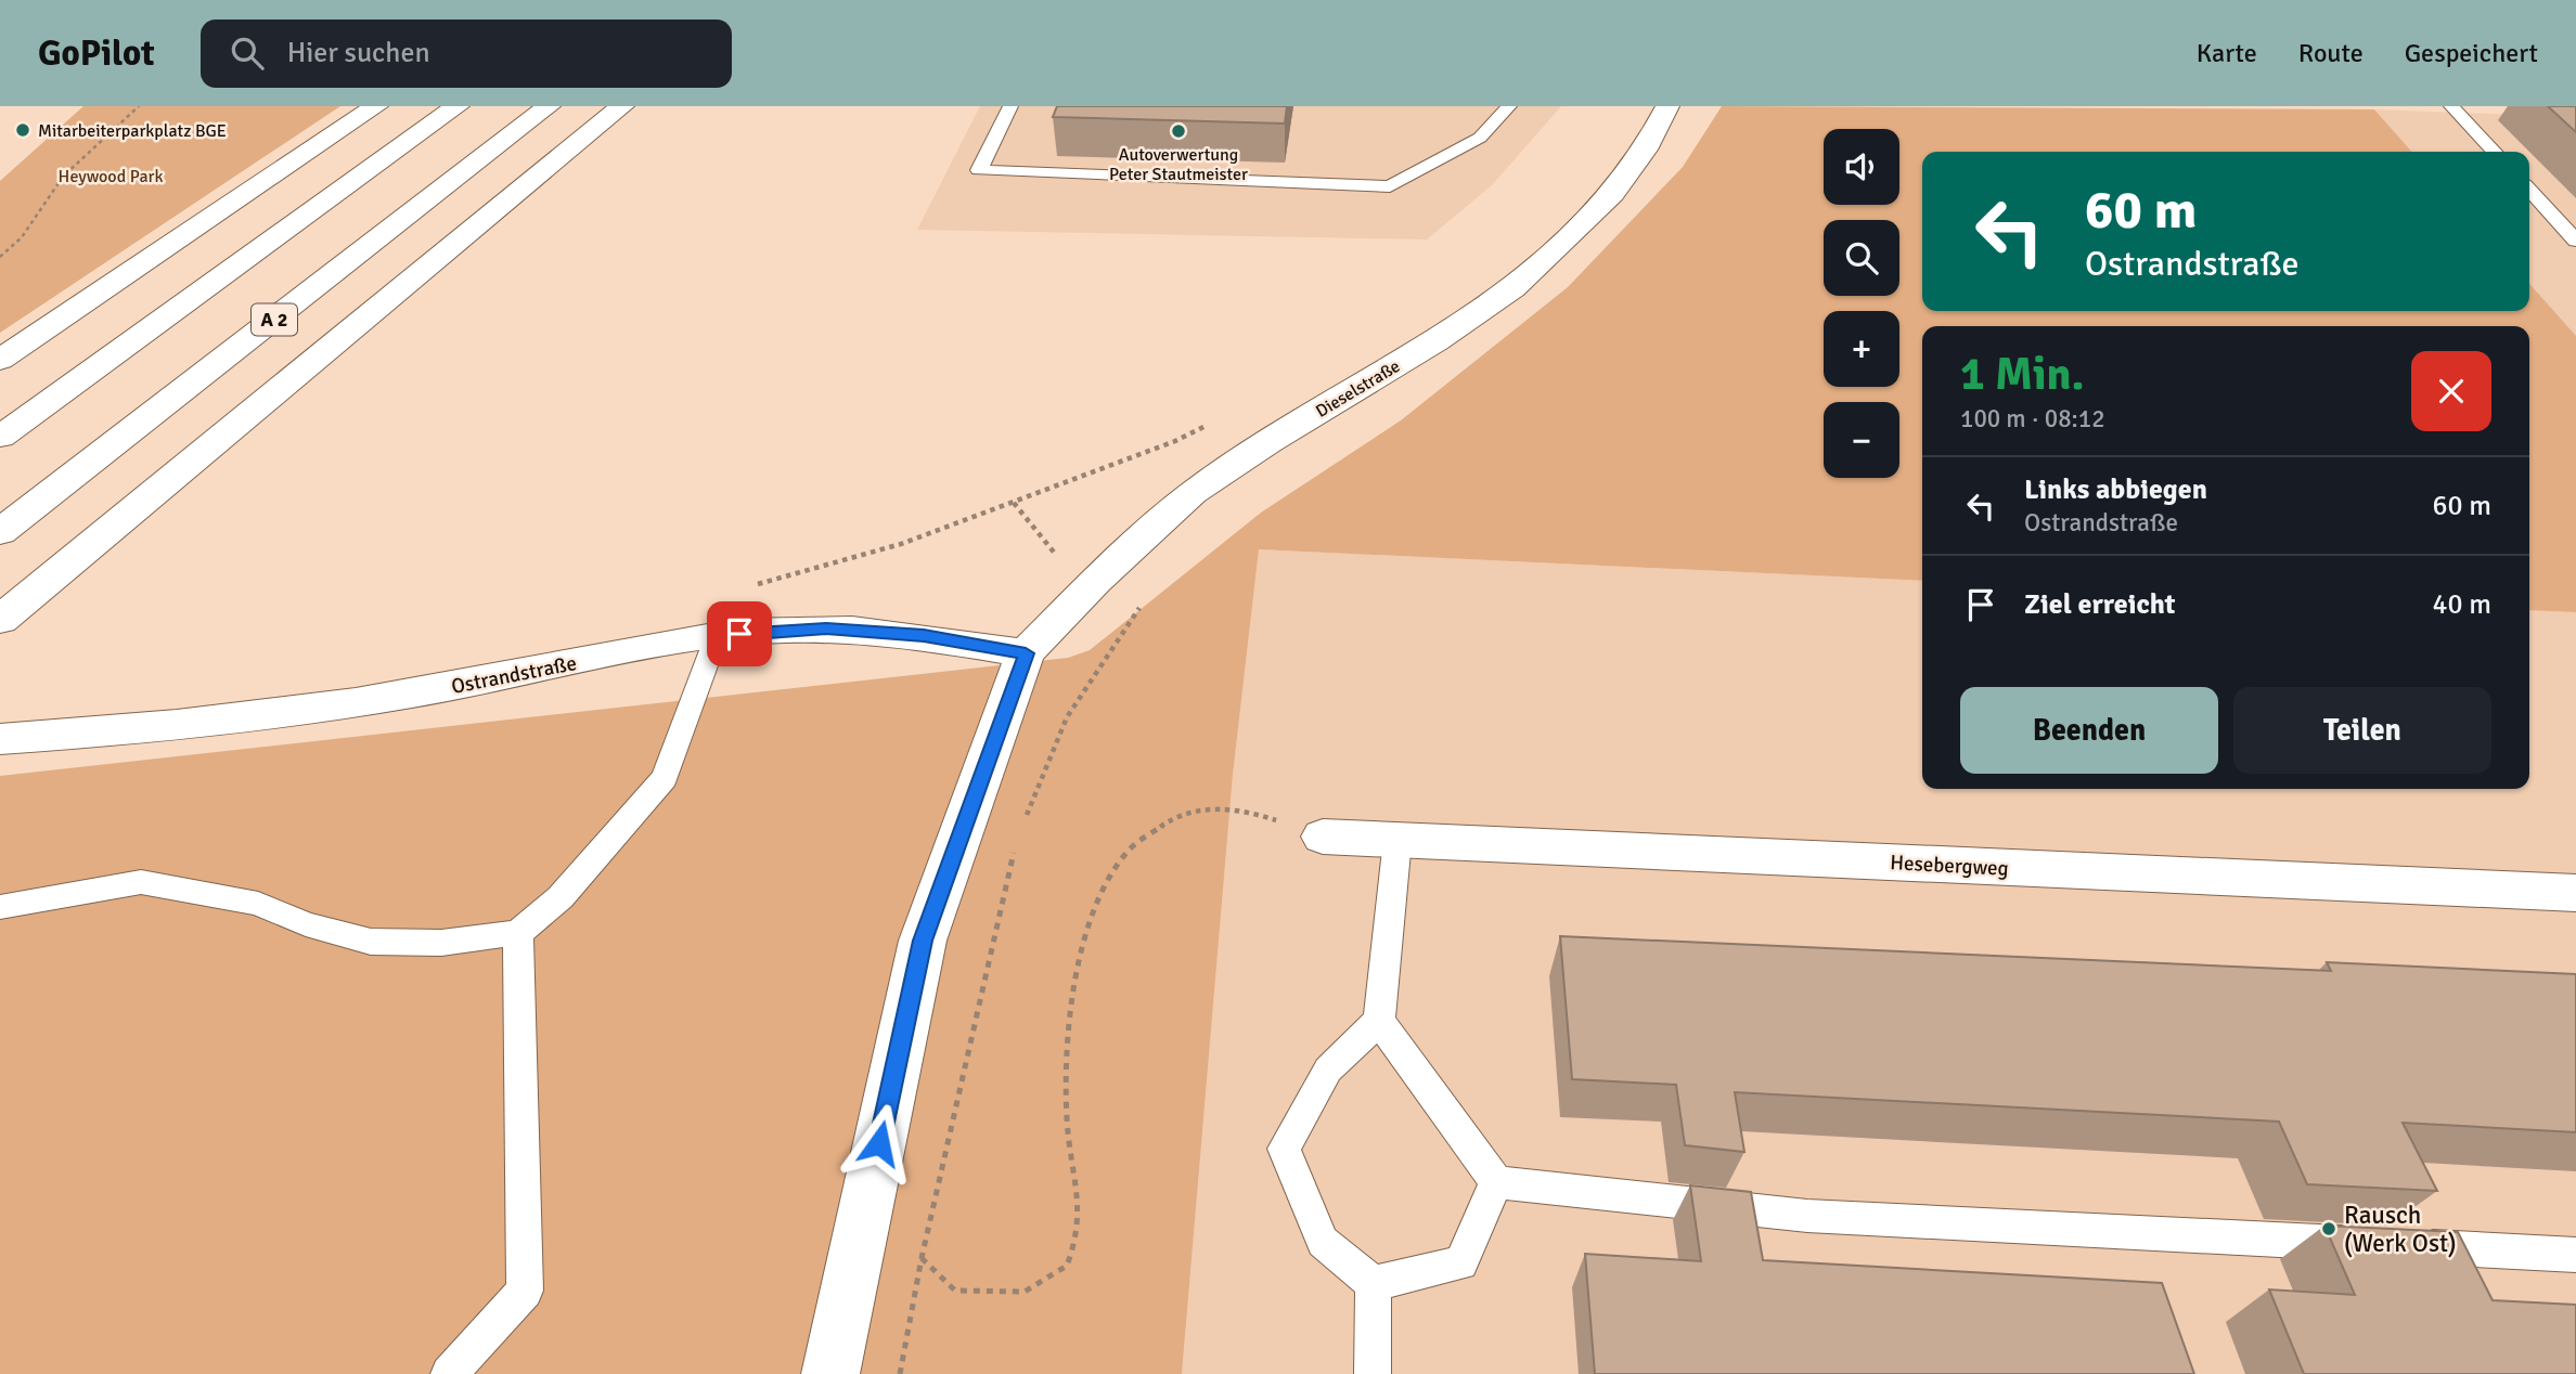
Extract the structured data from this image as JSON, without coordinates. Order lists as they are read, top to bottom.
{
  "streets": {
    "main road": [
      "A 2",
      "Dieselstraße",
      "Ostrandstraße",
      "Hesebergweg"
    ]
  },
  "crossings": [
    ["Dieselstraße", "Ostrandstraße"]
  ],
  "parks": ["Heywood Park"],
  "places": ["Mitarbeiterparkplatz BGE", "Autoverwertung Peter Stautmeister", "Rausch (Werk Ost)"],
  "page": {
    "header": "GoPilot",
    "search": "Hier suchen",
    "nav": ["Karte", "Route", "Gespeichert"],
    "map_buttons": ["+", "−"],
    "turn": ["60 m", "Ostrandstraße"],
    "heading": ["1 Min.", "100 m · 08:12"],
    "list": [
      {
        "name": "Links abbiegen",
        "note": "Ostrandstraße",
        "value": "60 m"
      },
      {
        "name": "Ziel erreicht",
        "value": "40 m"
      }
    ],
    "buttons": ["Beenden", "Teilen"]
  }
}
